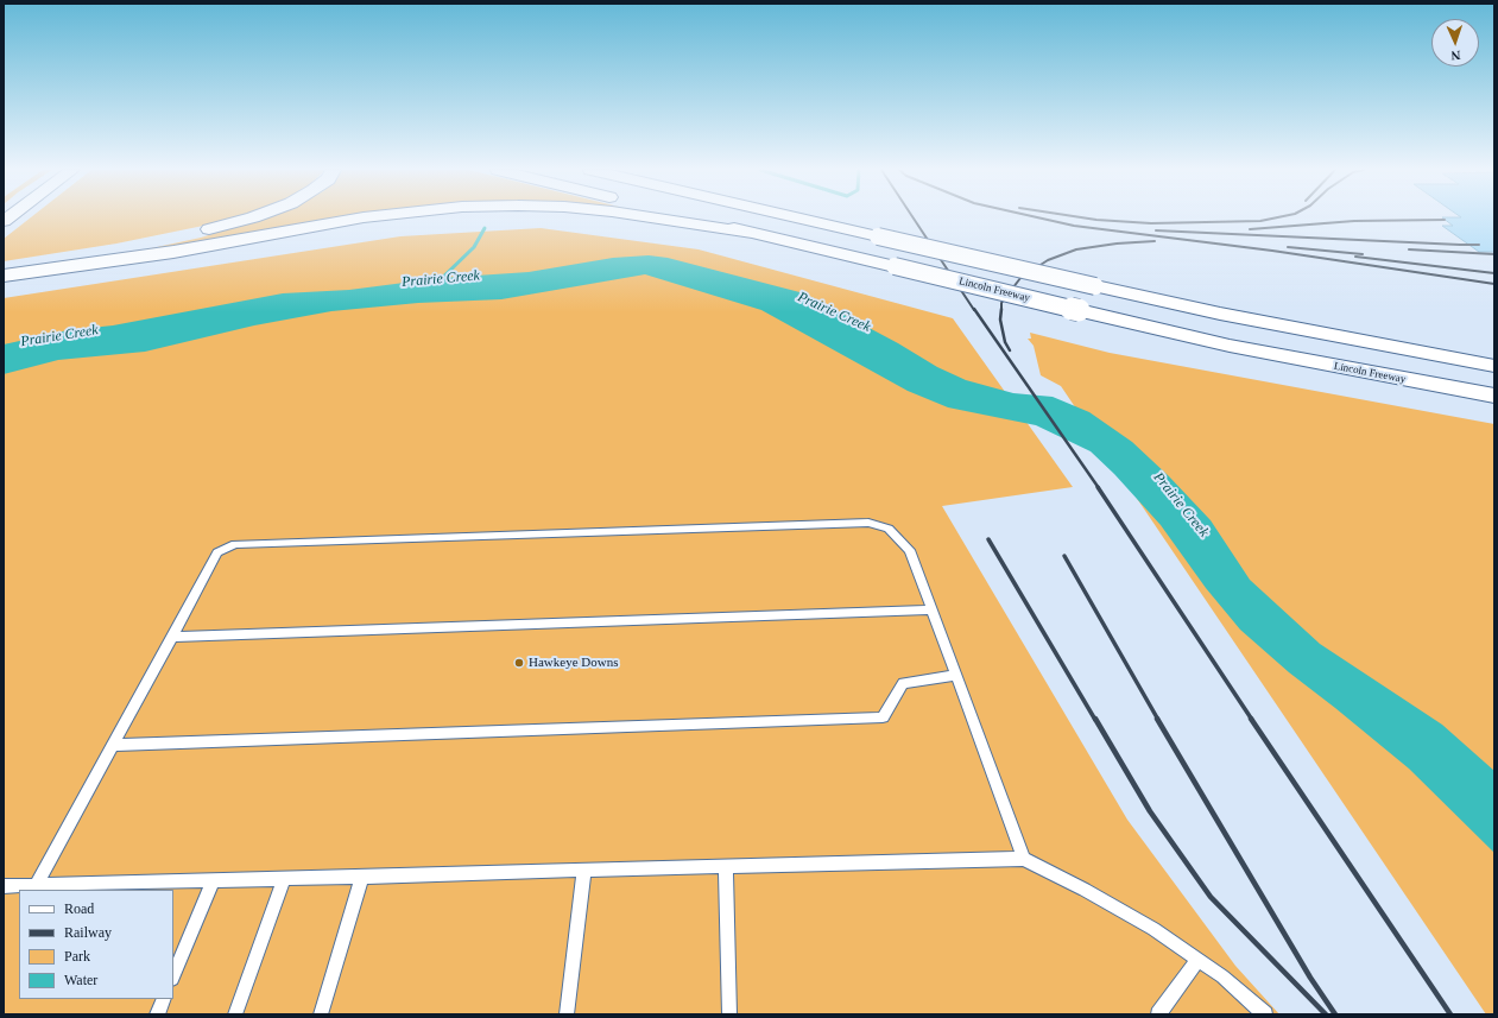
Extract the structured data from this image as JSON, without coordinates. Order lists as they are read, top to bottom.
{
  "streets": {
    "highway": ["Lincoln Freeway"]
  },
  "water": ["Prairie Creek"],
  "places": ["Hawkeye Downs"],
  "legend": [
    "Road",
    "Railway",
    "Park",
    "Water"
  ],
  "north": "bottom"
}
